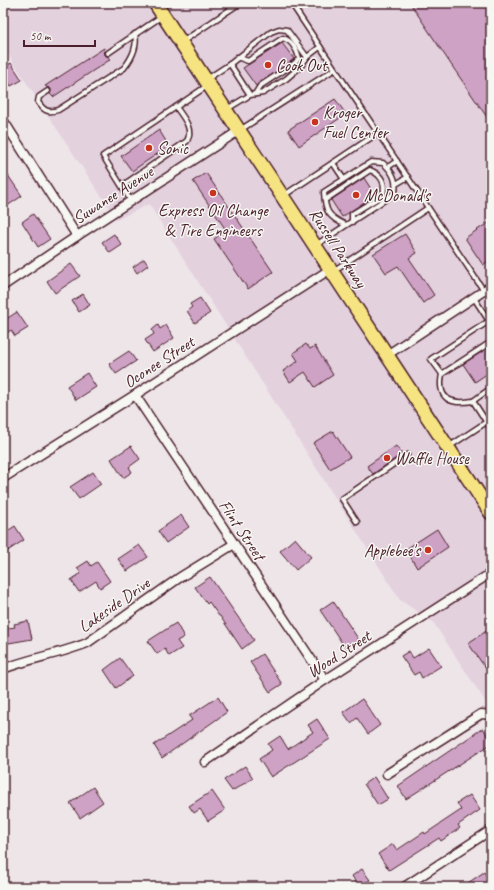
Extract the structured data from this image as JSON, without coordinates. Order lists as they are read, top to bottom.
{
  "streets": {
    "main road": ["Russell Parkway"],
    "street": [
      "Suwanee Avenue",
      "Oconee Street",
      "Flint Street",
      "Lakeside Drive",
      "Wood Street"
    ]
  },
  "crossings": [
    ["Suwanee Avenue", "Russell Parkway"],
    ["Russell Parkway", "Oconee Street"],
    ["Oconee Street", "Flint Street"],
    ["Flint Street", "Lakeside Drive"],
    ["Flint Street", "Wood Street"]
  ],
  "places": [
    "Cook Out",
    "Kroger Fuel Center",
    "Sonic",
    "Express Oil Change & Tire Engineers",
    "McDonald's",
    "Waffle House",
    "Applebee's"
  ],
  "scale_bar": "50 m"
}
